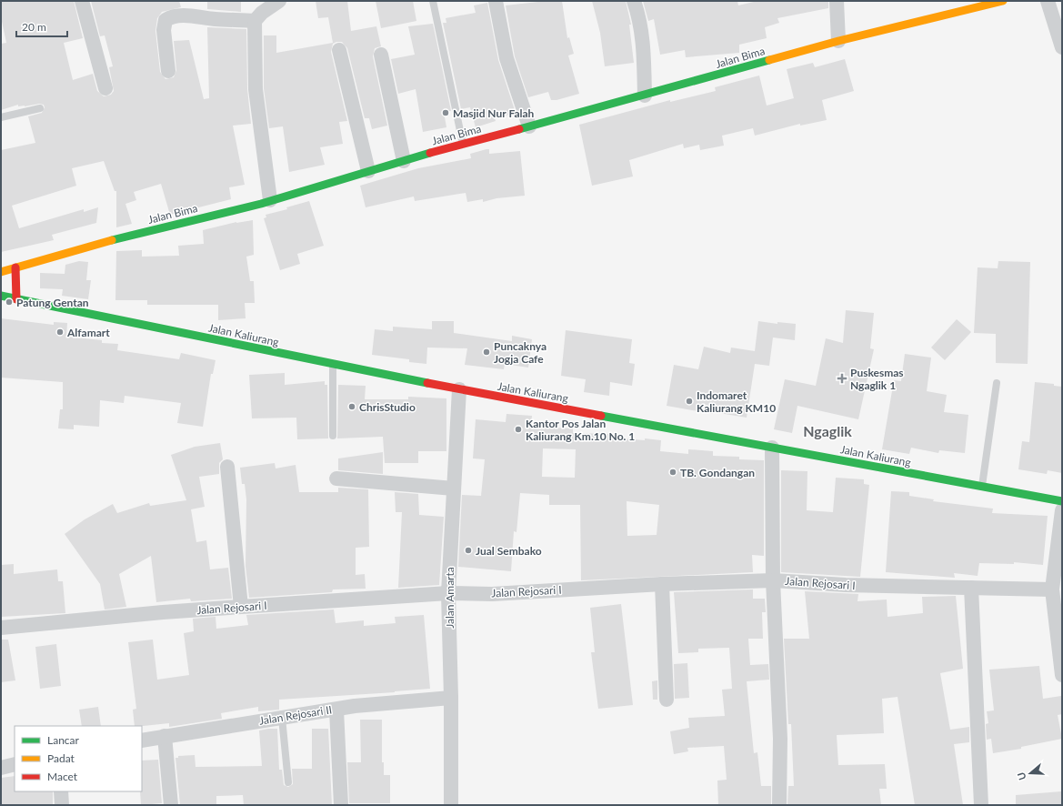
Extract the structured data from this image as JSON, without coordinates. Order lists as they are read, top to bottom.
{
  "streets": {
    "main road": ["Jalan Bima", "Jalan Kaliurang"],
    "street": ["Jalan Rejosari I", "Jalan Amarta", "Jalan Rejosari II"]
  },
  "crossings": [
    ["Jalan Kaliurang", "Jalan Amarta"],
    ["Jalan Rejosari I", "Jalan Amarta"],
    ["Jalan Amarta", "Jalan Rejosari II"]
  ],
  "districts": ["Ngaglik"],
  "places": {
    "other": [
      "Masjid Nur Falah",
      "Patung Gentan",
      "Alfamart",
      "Puncaknya Jogja Cafe",
      "Indomaret Kaliurang KM10",
      "ChrisStudio",
      "Kantor Pos Jalan Kaliurang Km.10 No. 1",
      "TB. Gondangan",
      "Jual Sembako"
    ],
    "health": ["Puskesmas Ngaglik 1"]
  },
  "legend": ["Lancar", "Padat", "Macet"],
  "scale_bar": "20 m",
  "north": "left"
}
